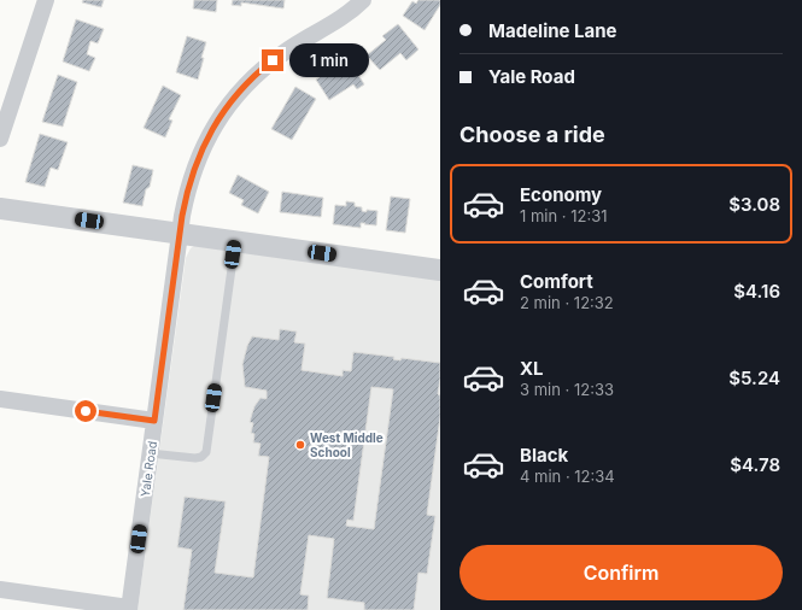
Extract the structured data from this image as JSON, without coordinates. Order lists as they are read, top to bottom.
{
  "streets": {
    "street": ["Yale Road"]
  },
  "places": ["West Middle School"],
  "page": {
    "banner": ["Madeline Lane", "Yale Road"],
    "bubble": "1 min",
    "heading": "Choose a ride",
    "list": [
      {
        "name": "Economy",
        "note": "1 min · 12:31",
        "value": "$3.08"
      },
      {
        "name": "Comfort",
        "note": "2 min · 12:32",
        "value": "$4.16"
      },
      {
        "name": "XL",
        "note": "3 min · 12:33",
        "value": "$5.24"
      },
      {
        "name": "Black",
        "note": "4 min · 12:34",
        "value": "$4.78"
      }
    ],
    "buttons": "Confirm"
  }
}
